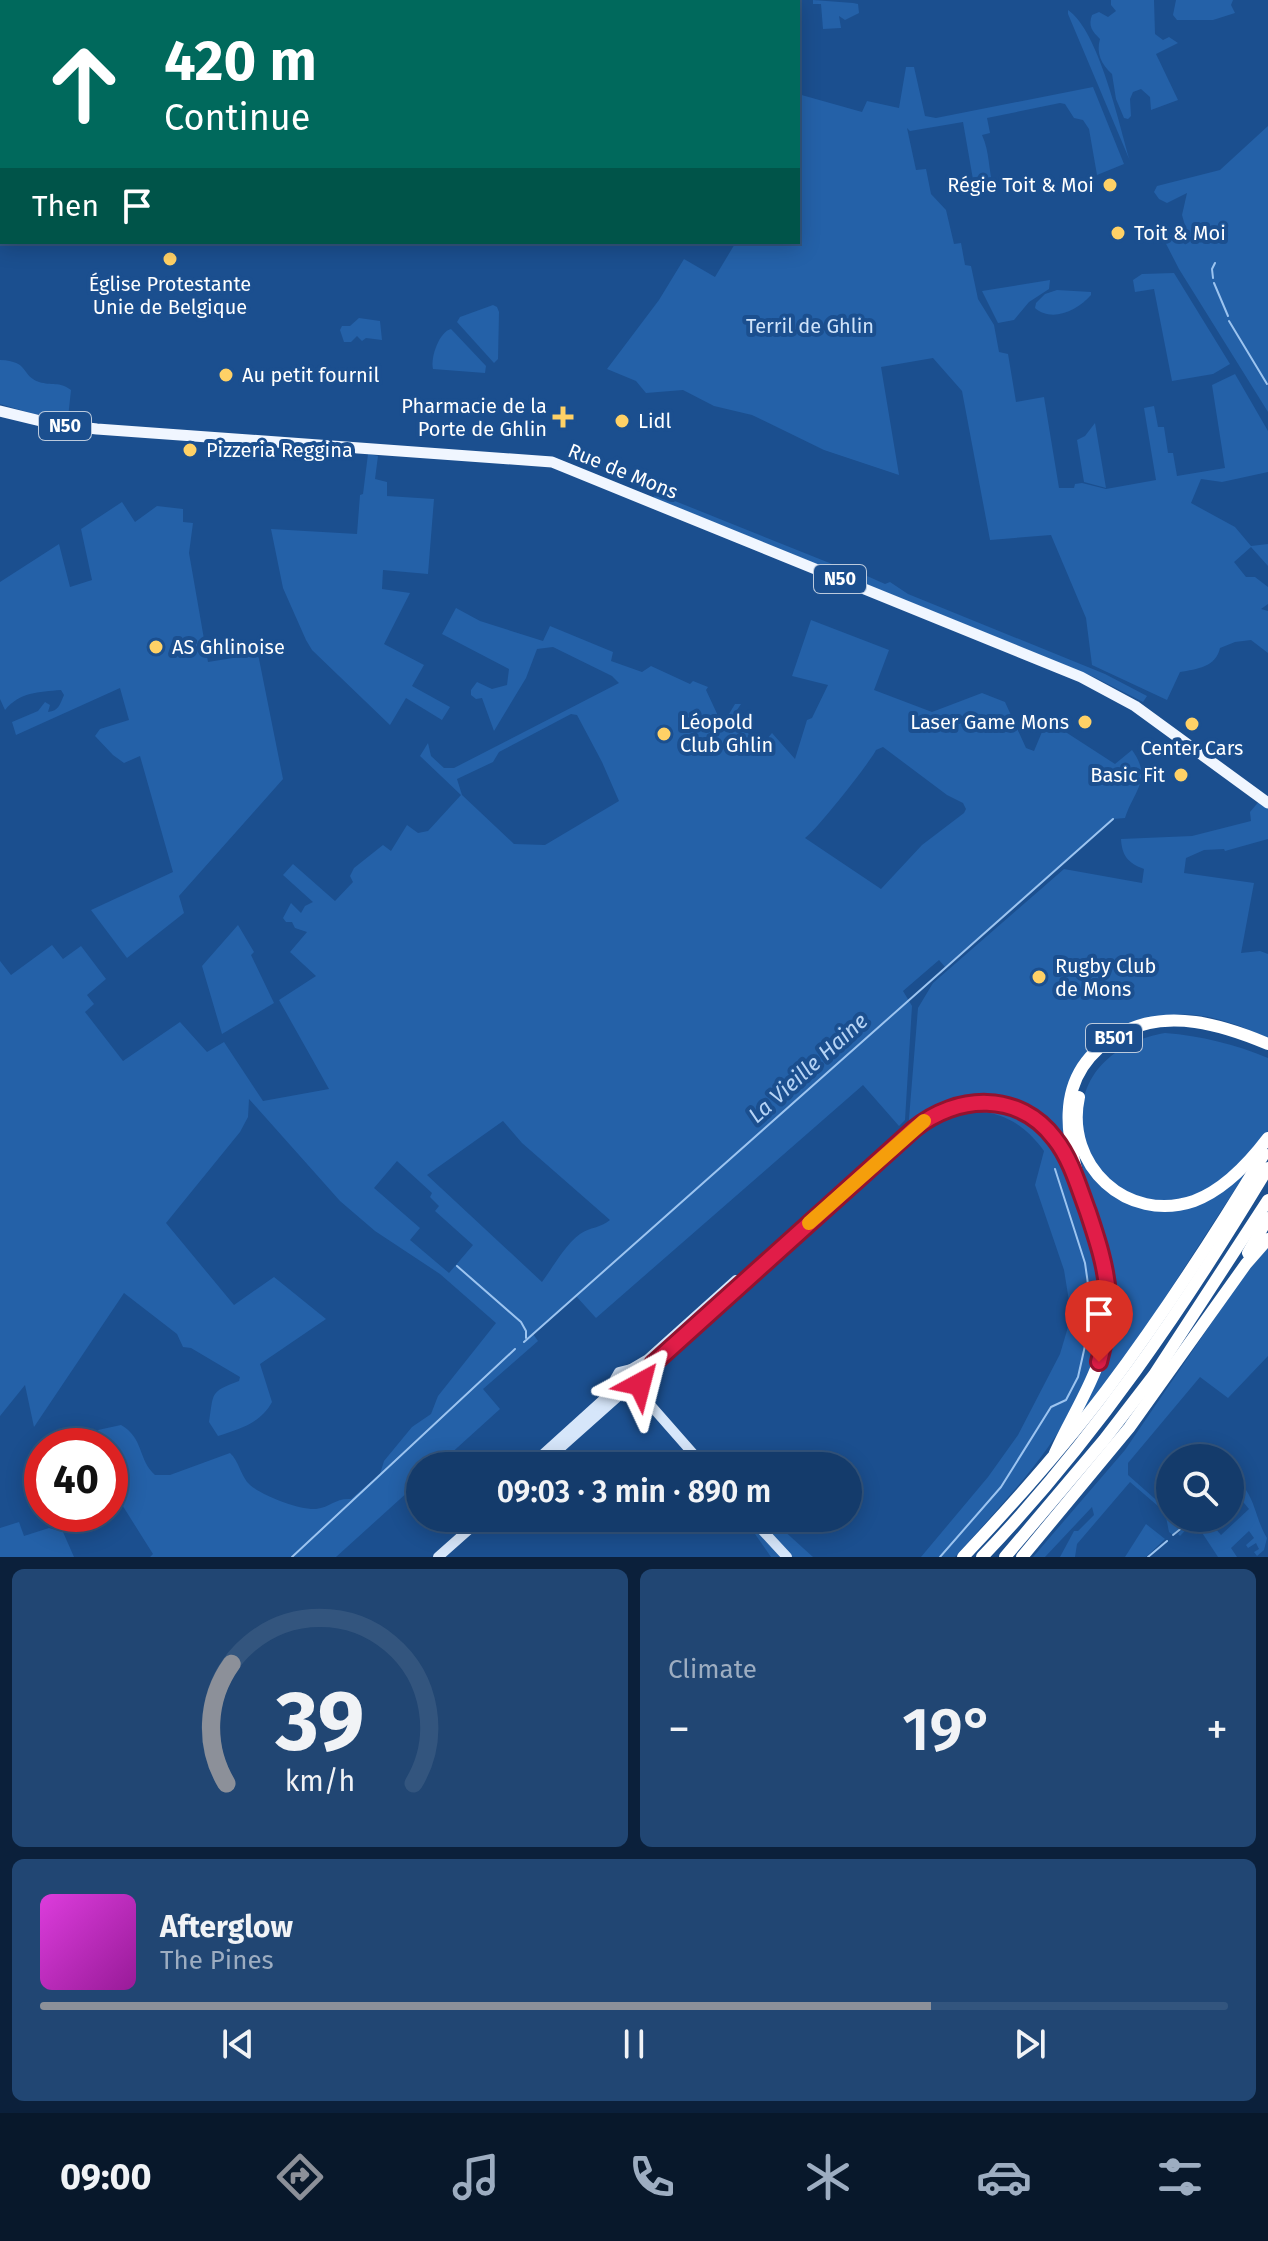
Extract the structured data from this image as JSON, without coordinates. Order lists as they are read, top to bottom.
{
  "streets": {
    "highway": ["B501"],
    "main road": ["N50", "Rue de Mons"]
  },
  "water": ["La Vieille Haine"],
  "parks": ["Terril de Ghlin"],
  "places": {
    "other": [
      "Régie Toit & Moi",
      "Toit & Moi",
      "Église Protestante Unie de Belgique",
      "Au petit fournil",
      "Lidl",
      "Pizzeria Reggina",
      "AS Ghlinoise",
      "Laser Game Mons",
      "Center Cars",
      "Léopold Club Ghlin",
      "Basic Fit",
      "Rugby Club de Mons"
    ],
    "health": ["Pharmacie de la Porte de Ghlin"]
  },
  "page": {
    "turn": ["420 m", "Continue"],
    "then": "Then",
    "limit": "40",
    "trip": "09:03 · 3 min · 890 m",
    "tile": "Climate",
    "heat": ["−", "19°", "+"],
    "song": ["Afterglow", "The Pines"],
    "tabs": "09:00",
    "gauge": ["39", "km/h"]
  }
}
